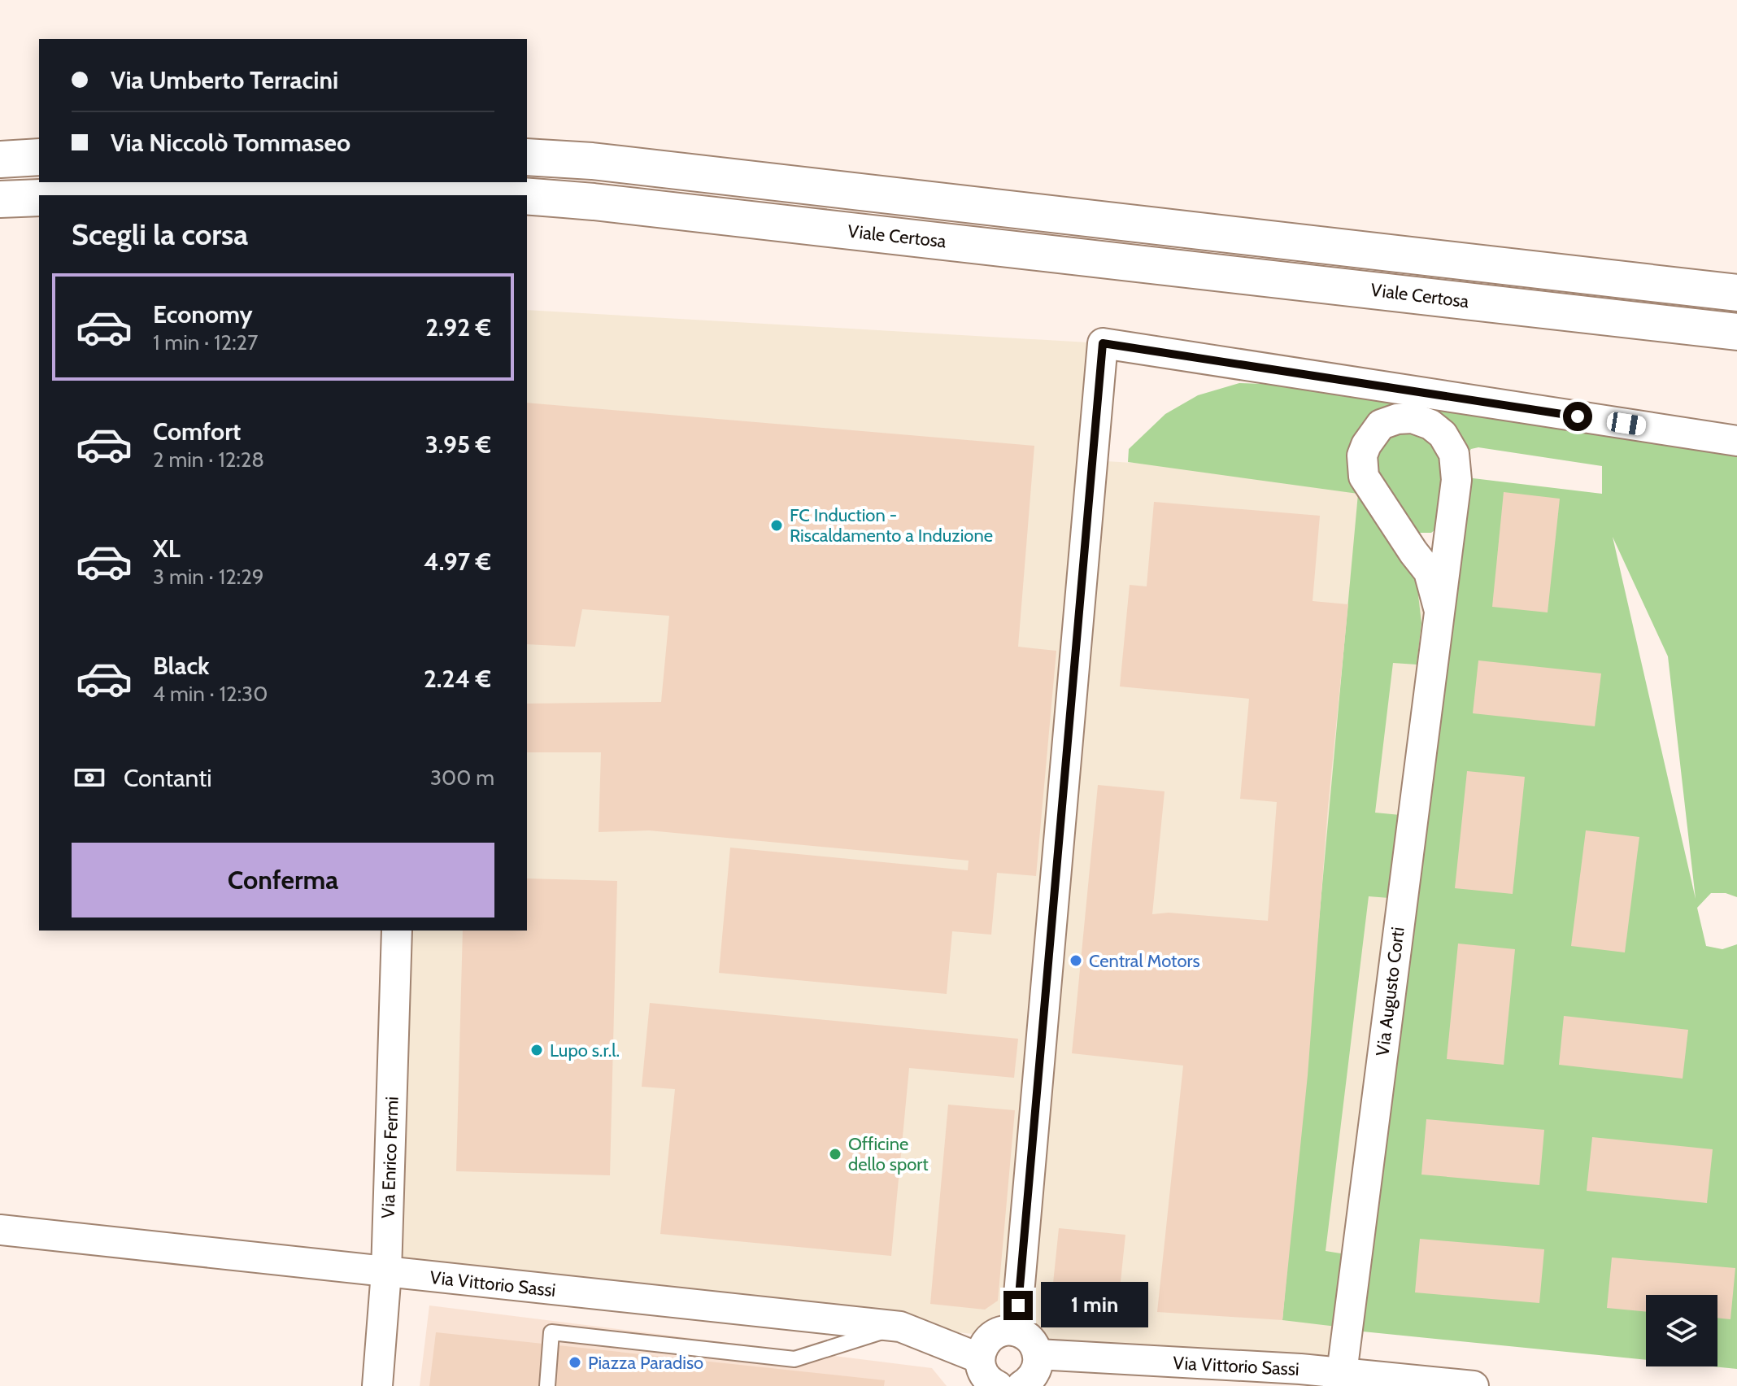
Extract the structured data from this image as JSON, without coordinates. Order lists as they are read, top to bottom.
{
  "streets": {
    "main road": ["Viale Certosa"],
    "street": ["Via Augusto Corti", "Via Enrico Fermi", "Via Vittorio Sassi"]
  },
  "crossings": [
    ["Via Augusto Corti", "Via Vittorio Sassi"],
    ["Via Enrico Fermi", "Via Vittorio Sassi"]
  ],
  "places": [
    "FC Induction - Riscaldamento a Induzione",
    "Central Motors",
    "Lupo s.r.l.",
    "Officine dello sport",
    "Piazza Paradiso"
  ],
  "page": {
    "banner": ["Via Umberto Terracini", "Via Niccolò Tommaseo"],
    "heading": "Scegli la corsa",
    "list": [
      {
        "name": "Economy",
        "note": "1 min · 12:27",
        "value": "2.92 €"
      },
      {
        "name": "Comfort",
        "note": "2 min · 12:28",
        "value": "3.95 €"
      },
      {
        "name": "XL",
        "note": "3 min · 12:29",
        "value": "4.97 €"
      },
      {
        "name": "Black",
        "note": "4 min · 12:30",
        "value": "2.24 €"
      }
    ],
    "pay": ["Contanti", "300 m"],
    "buttons": "Conferma",
    "bubble": "1 min"
  }
}
